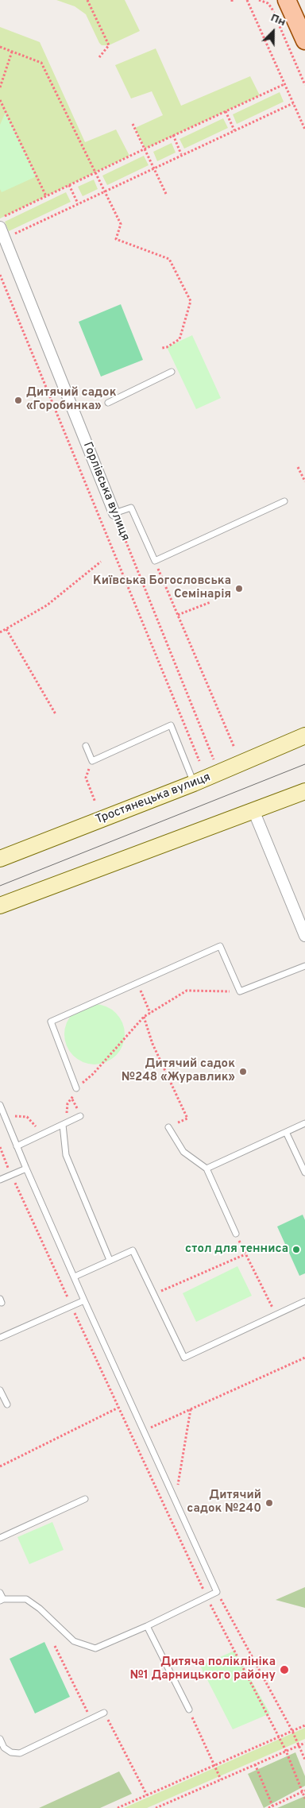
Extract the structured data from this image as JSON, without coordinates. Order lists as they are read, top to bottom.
{
  "streets": {
    "main road": ["Тростянецька вулиця"],
    "street": ["Горлівська вулиця"]
  },
  "places": [
    "Дитячий садок «Горобинка»",
    "Київська Богословська Семінарія",
    "Дитячий садок №248 «Журавлик»",
    "стол для тенниса",
    "Дитячий садок №240",
    "Дитяча поліклініка №1 Дарницького району"
  ],
  "north": "top right"
}
